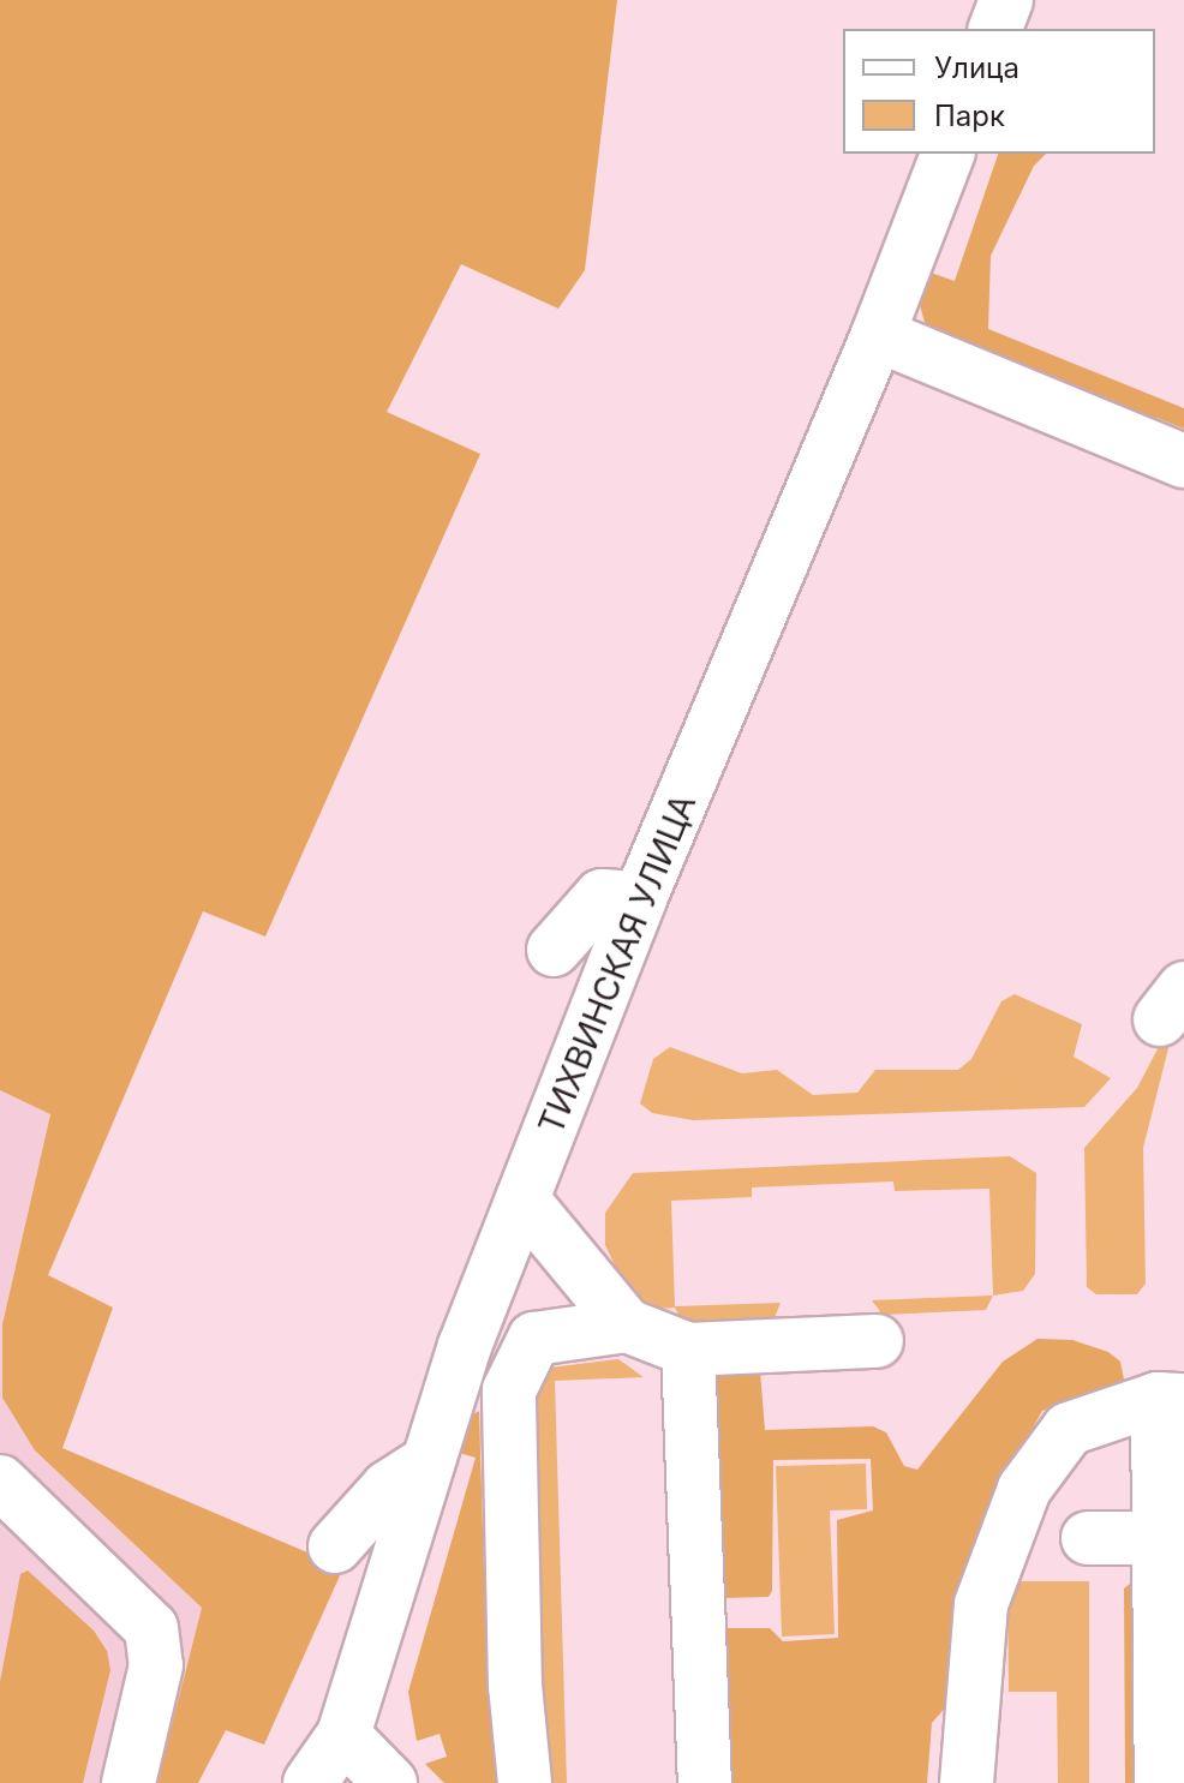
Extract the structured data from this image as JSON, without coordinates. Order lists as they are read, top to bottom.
{
  "streets": {
    "lane": ["ТИХВИНСКАЯ УЛИЦА"]
  },
  "legend": ["Улица", "Парк"]
}
